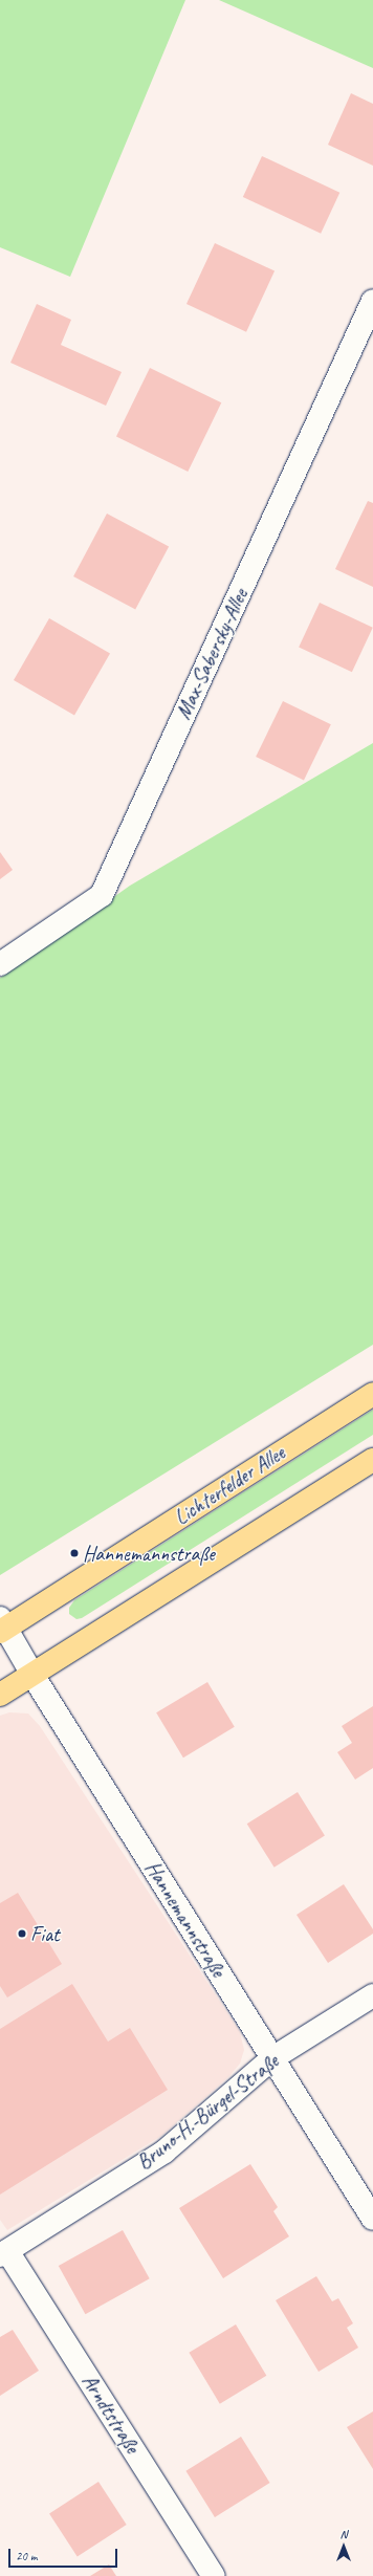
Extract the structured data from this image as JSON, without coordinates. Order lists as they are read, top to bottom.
{
  "streets": {
    "main road": ["Lichterfelder Allee"],
    "street": [
      "Max-Sabersky-Allee",
      "Hannemannstraße",
      "Bruno-H.-Bürgel-Straße",
      "Arndtstraße"
    ]
  },
  "crossings": [
    ["Lichterfelder Allee", "Hannemannstraße"],
    ["Hannemannstraße", "Bruno-H.-Bürgel-Straße"],
    ["Bruno-H.-Bürgel-Straße", "Arndtstraße"]
  ],
  "places": ["Hannemannstraße", "Fiat"],
  "scale_bar": "20 m",
  "north": "top"
}
